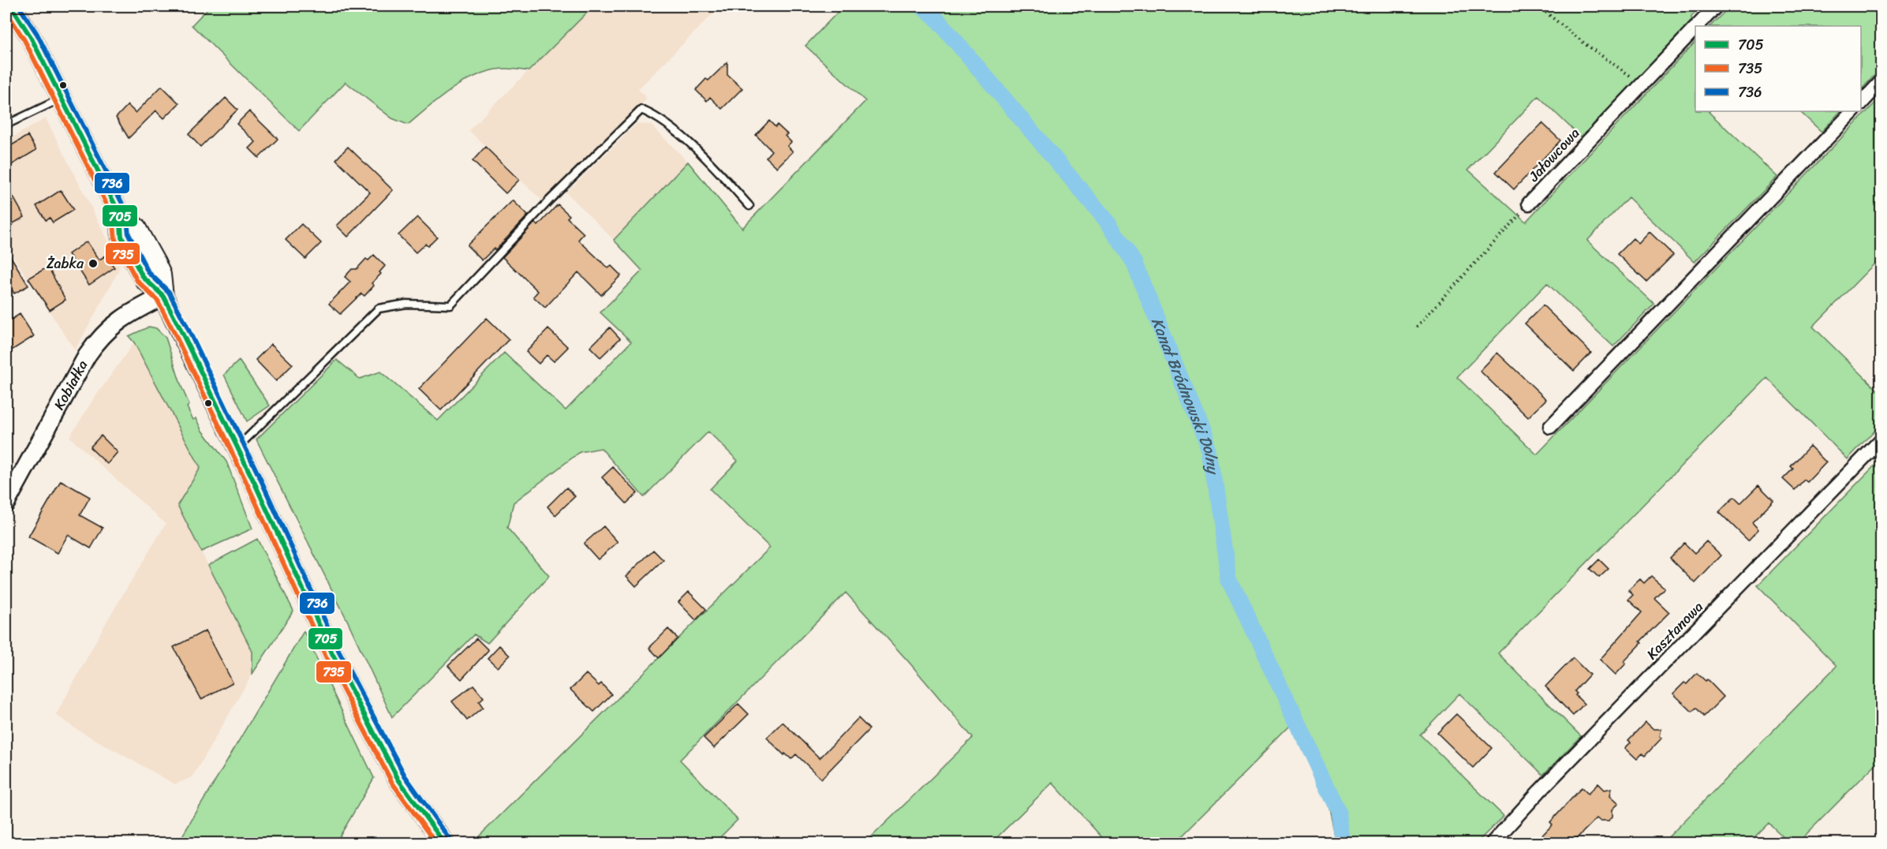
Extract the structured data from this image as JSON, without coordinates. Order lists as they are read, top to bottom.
{
  "streets": {
    "street": ["Jałowcowa", "Kobiałka", "Kasztanowa"]
  },
  "water": ["Kanał Bródnowski Dolny"],
  "places": ["Żabka"],
  "lines": ["transit line 705", "transit line 736", "transit line 735"],
  "legend": ["705", "735", "736"]
}
